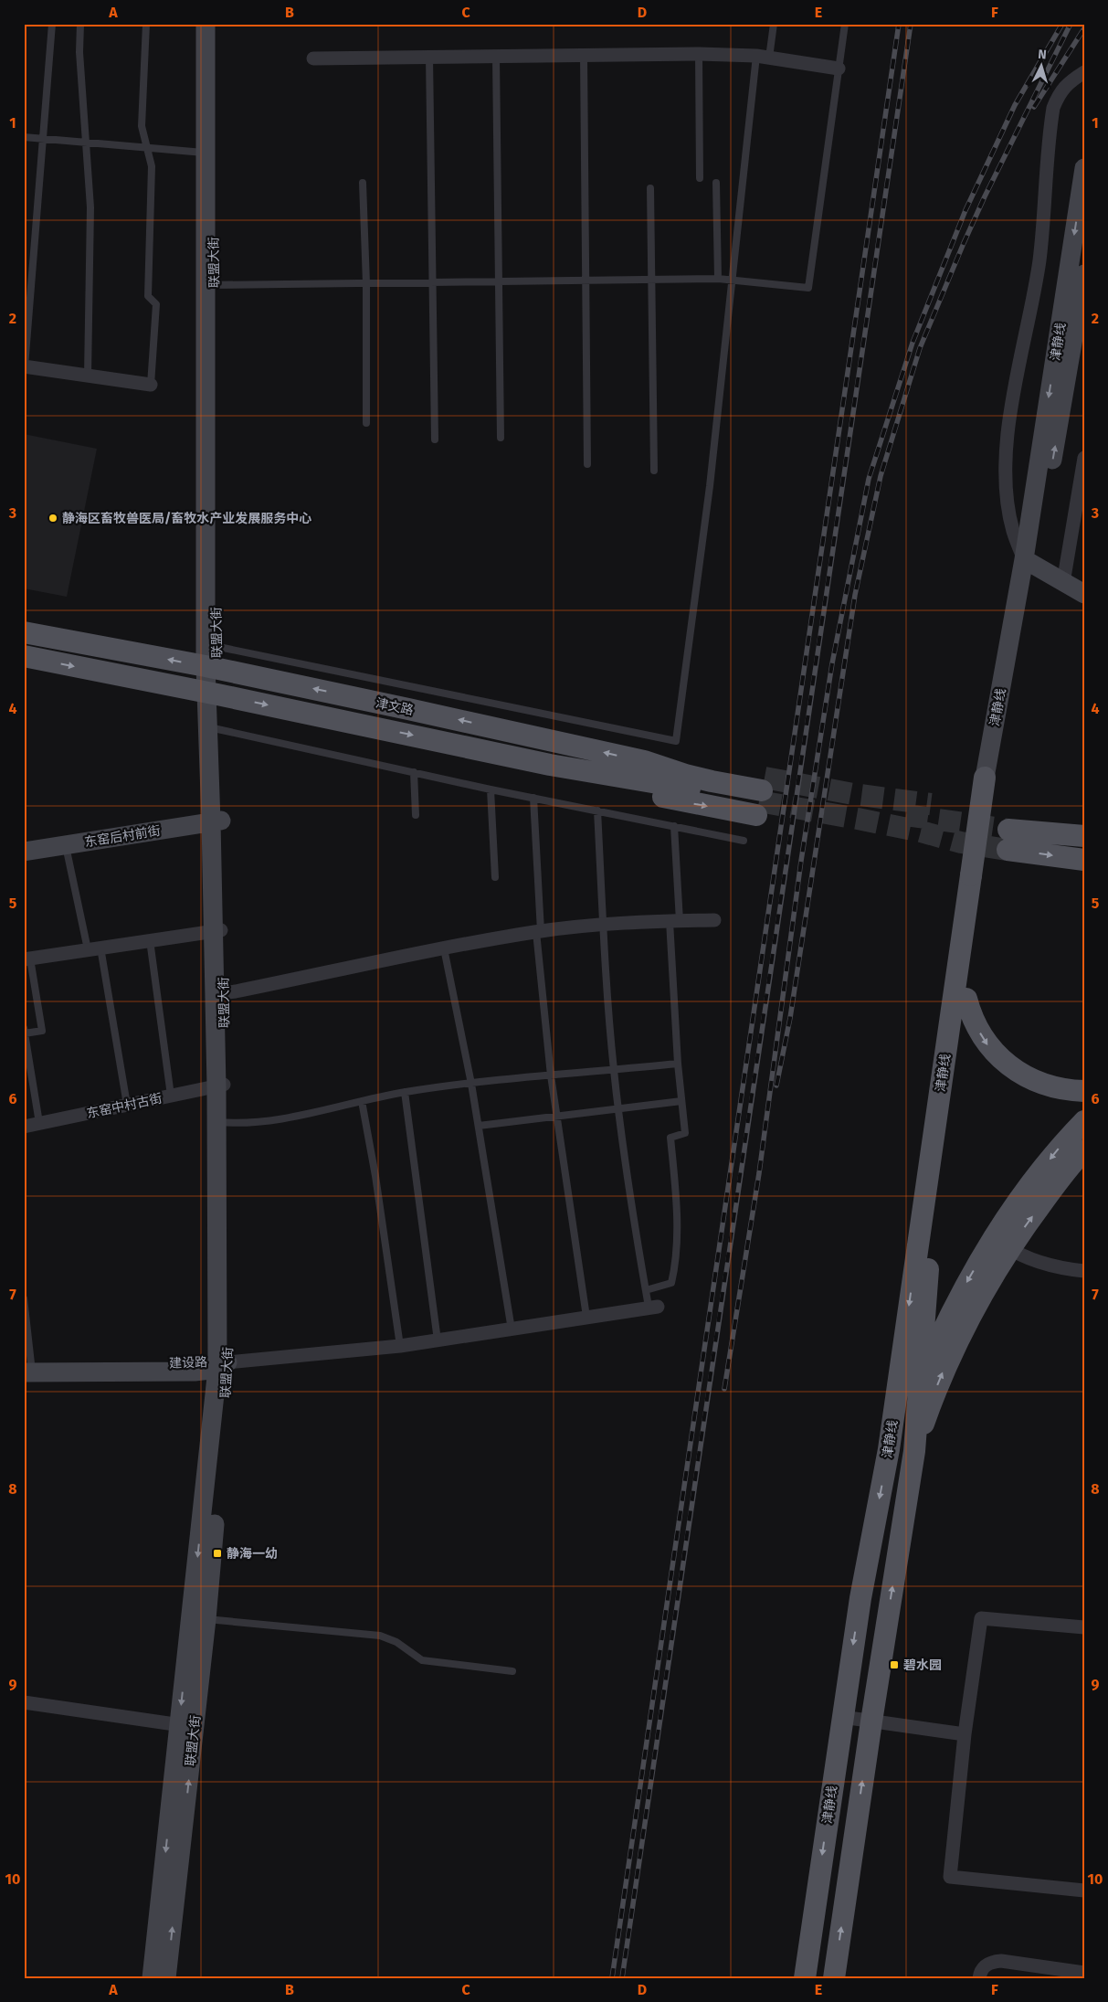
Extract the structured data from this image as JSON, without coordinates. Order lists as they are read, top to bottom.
{
  "streets": {
    "main road": [
      "联盟大街",
      "津静线",
      "津文路",
      "东窑后村前街",
      "建设路"
    ],
    "street": ["东窑中村古街"]
  },
  "crossings": [
    ["联盟大街", "津文路"],
    ["联盟大街", "东窑后村前街"],
    ["联盟大街", "东窑中村古街"],
    ["联盟大街", "建设路"]
  ],
  "places": {
    "other": ["静海区畜牧兽医局/畜牧水产业发展服务中心"],
    "transit": ["静海一幼", "碧水园"]
  },
  "north": "top",
  "grid": {
    "columns": [
      "A",
      "B",
      "C",
      "D",
      "E",
      "F"
    ],
    "rows": [
      "1",
      "2",
      "3",
      "4",
      "5",
      "6",
      "7",
      "8",
      "9",
      "10"
    ]
  }
}
